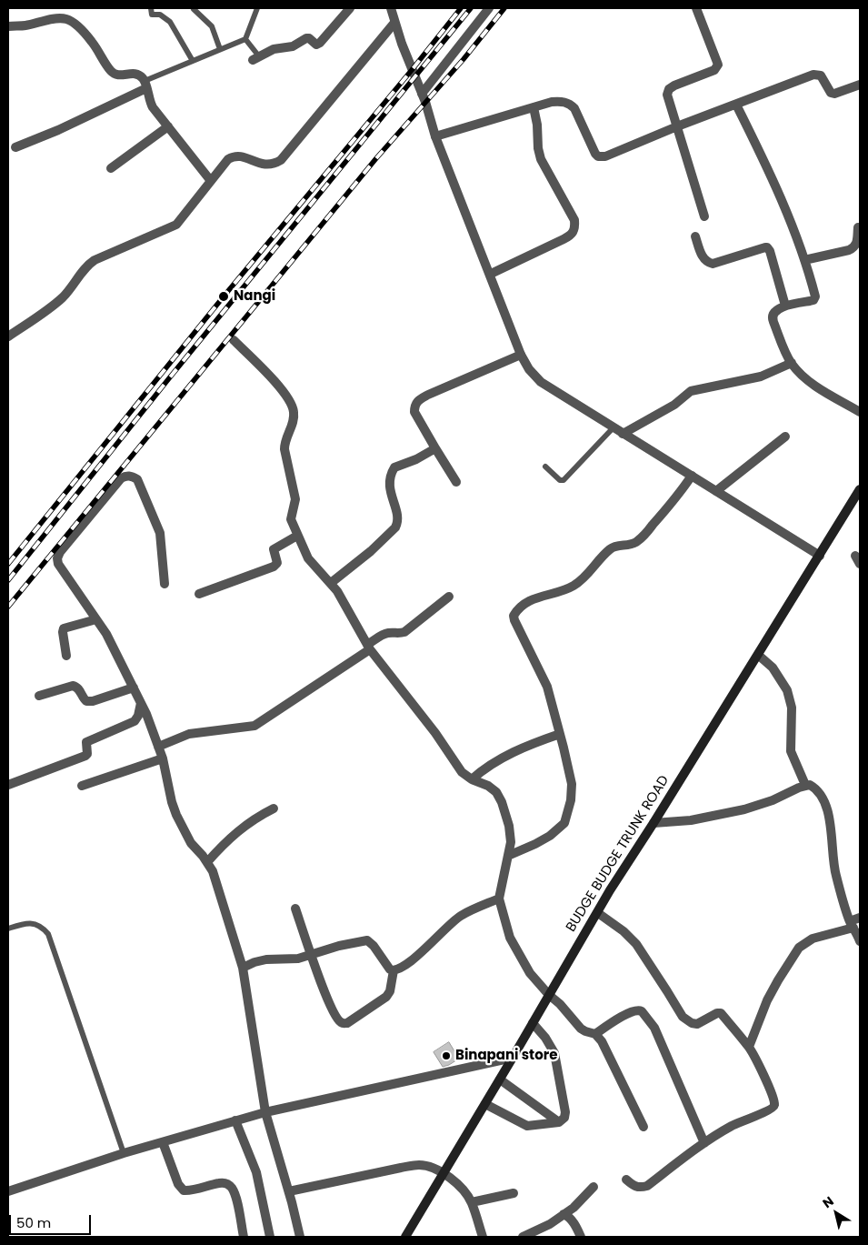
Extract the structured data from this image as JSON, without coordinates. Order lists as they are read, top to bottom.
{
  "streets": {
    "main road": ["BUDGE BUDGE TRUNK ROAD"]
  },
  "places": ["Nangi", "Binapani store"],
  "scale_bar": "50 m",
  "north": "top left"
}
